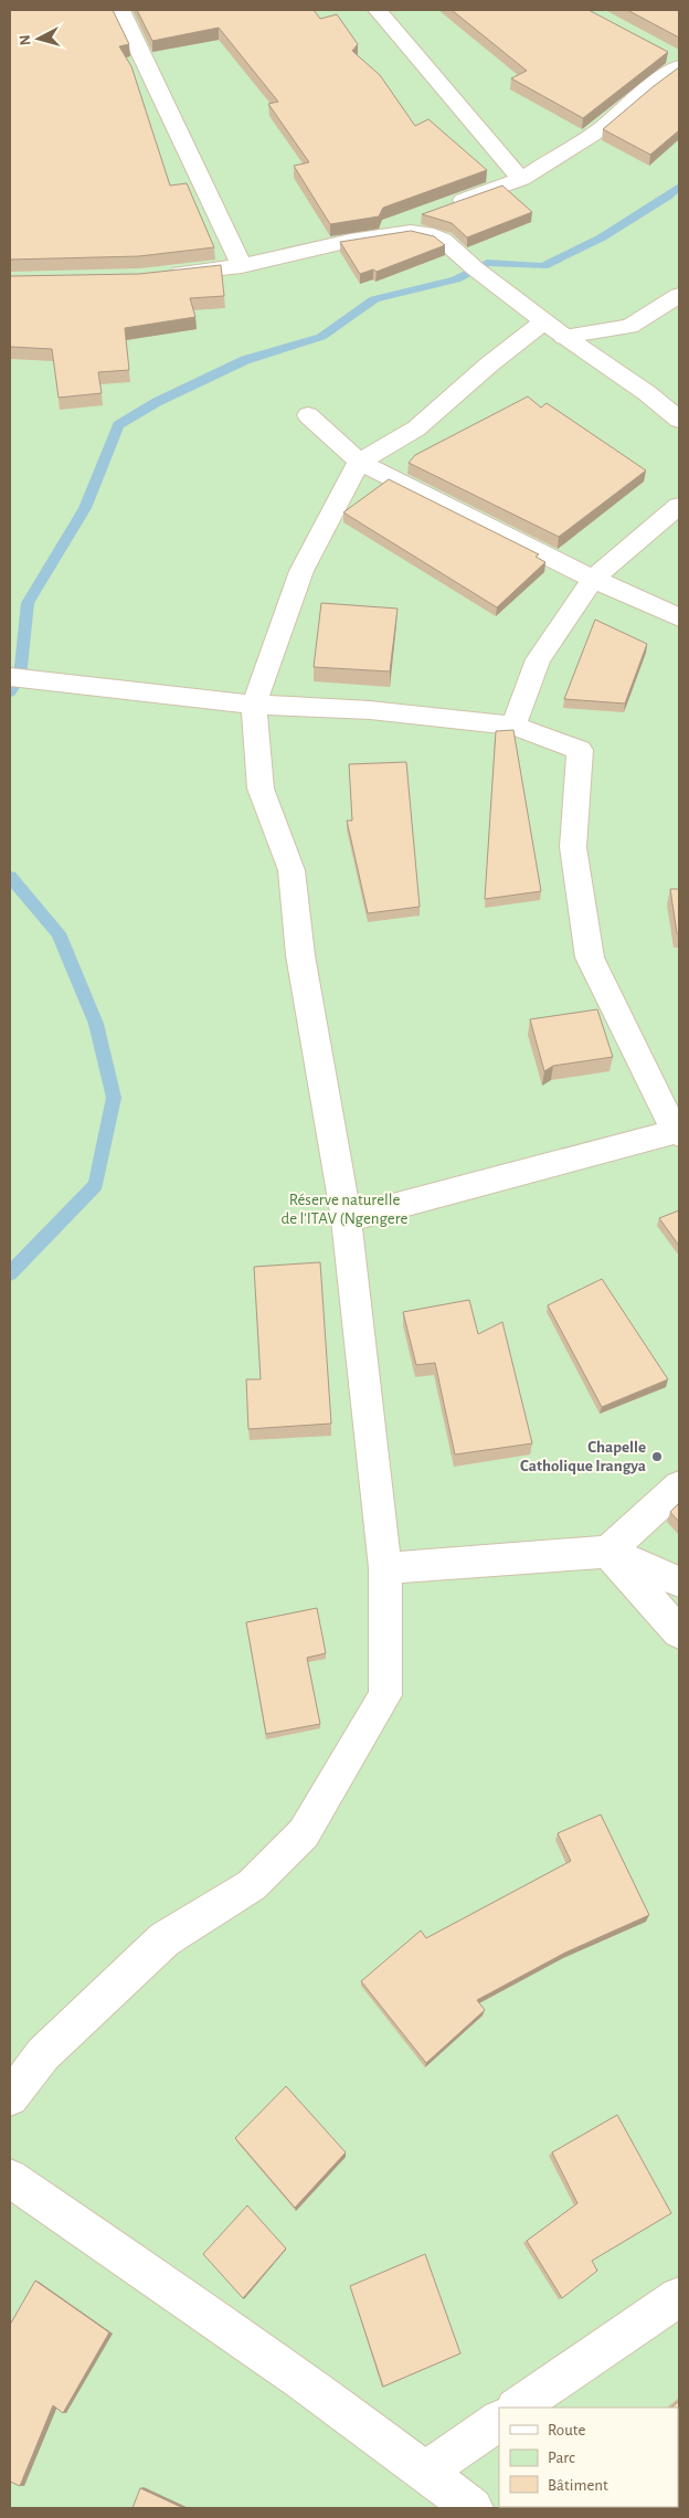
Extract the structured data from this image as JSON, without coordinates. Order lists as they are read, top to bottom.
{
  "parks": ["Réserve naturelle de l'ITAV (Ngengere"],
  "places": ["Chapelle Catholique Irangya"],
  "legend": ["Route", "Parc", "Bâtiment"],
  "north": "left"
}
